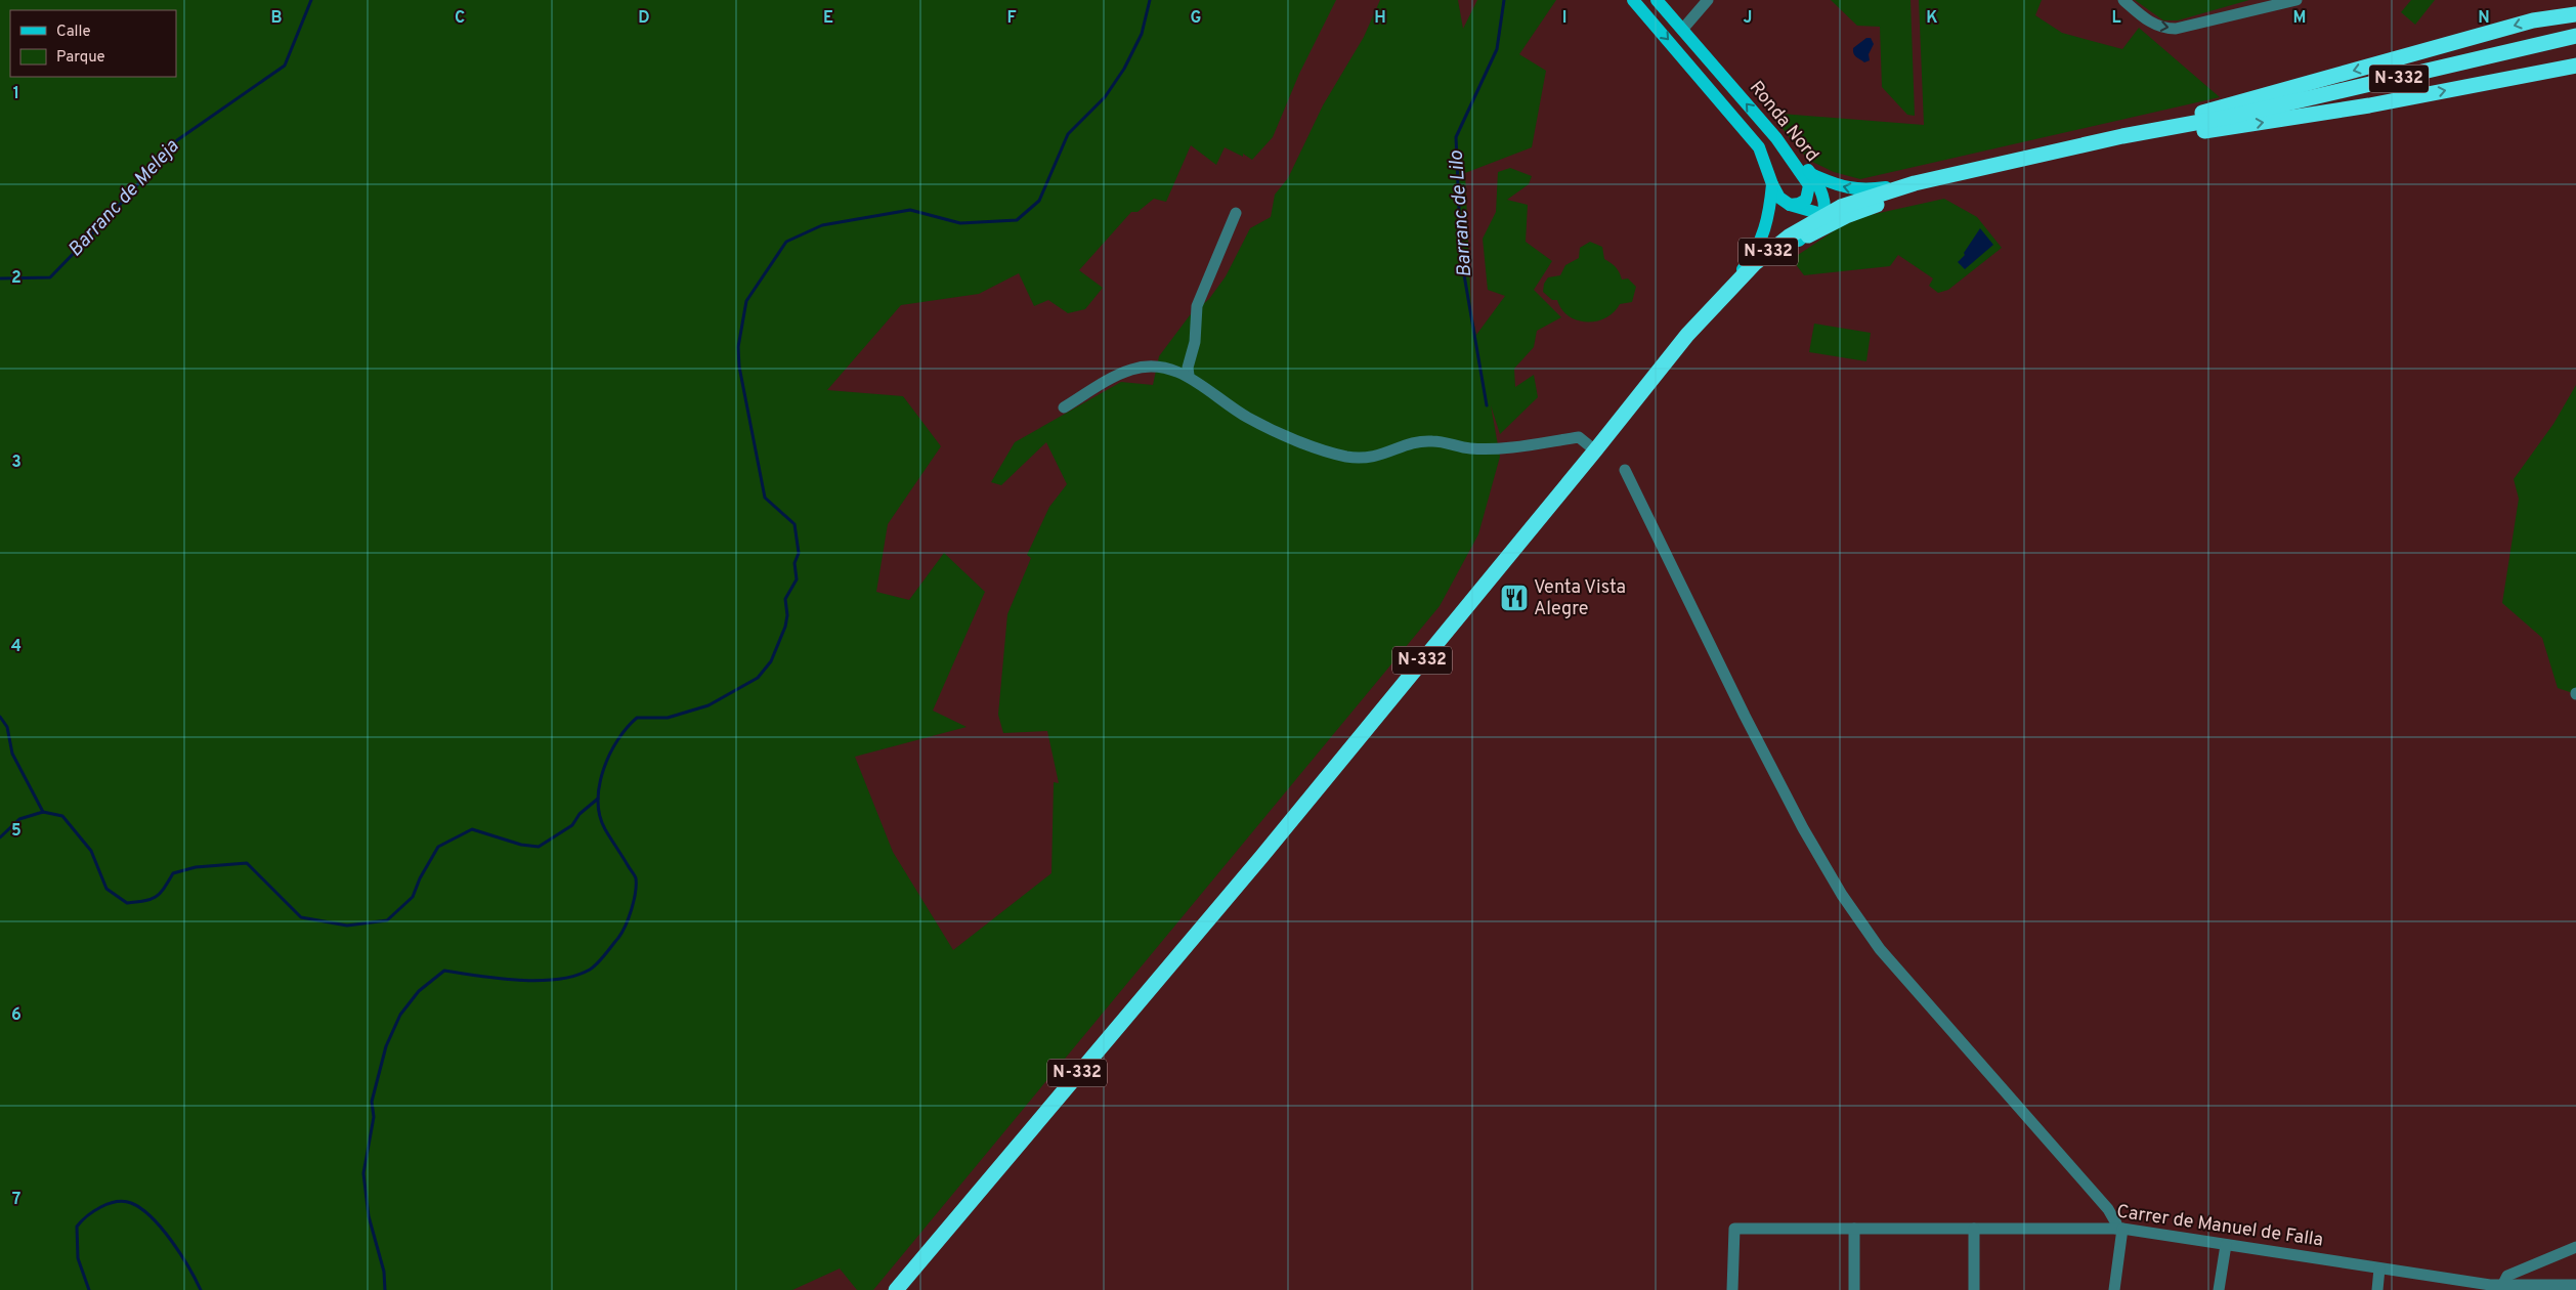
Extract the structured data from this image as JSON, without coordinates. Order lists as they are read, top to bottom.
{
  "streets": {
    "highway": ["N-332"],
    "main road": ["Ronda Nord"],
    "street": ["Carrer de Manuel de Falla"]
  },
  "water": ["Barranc de Meleja", "Barranc de Lilo"],
  "places": {
    "restaurant": ["Venta Vista Alegre"]
  },
  "legend": ["Calle", "Parque"],
  "grid": {
    "columns": [
      "B",
      "C",
      "D",
      "E",
      "F",
      "G",
      "H",
      "I",
      "J",
      "K",
      "L",
      "M",
      "N"
    ],
    "rows": [
      "1",
      "2",
      "3",
      "4",
      "5",
      "6",
      "7"
    ]
  }
}
